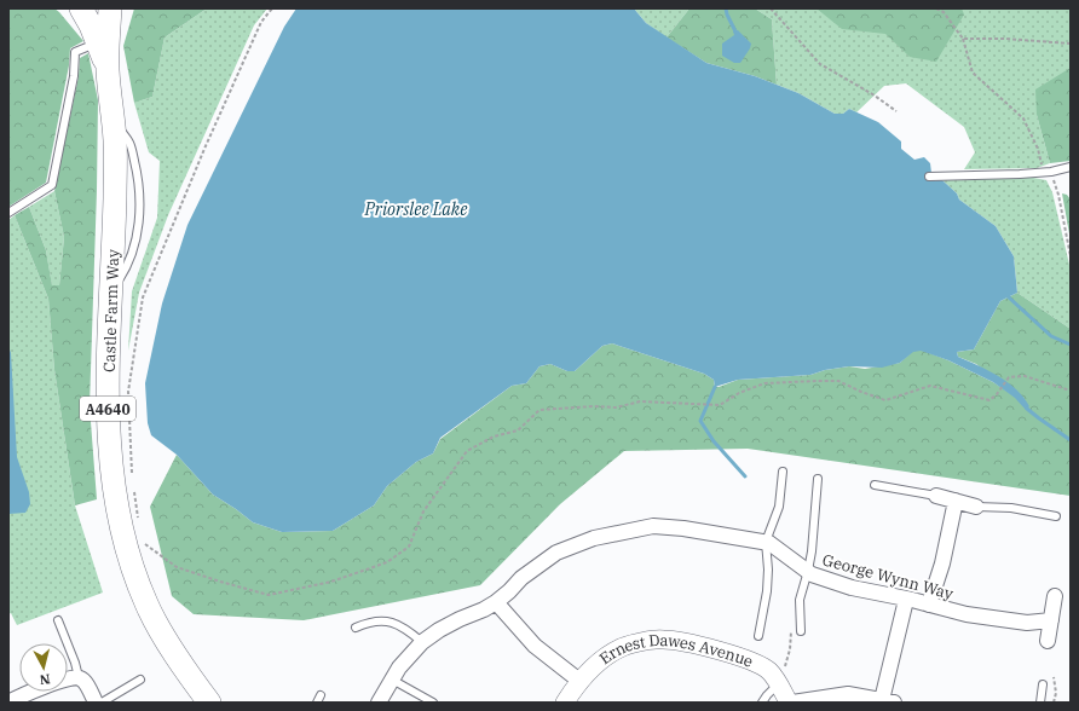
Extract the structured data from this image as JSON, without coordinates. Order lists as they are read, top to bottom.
{
  "streets": {
    "main road": ["Castle Farm Way", "A4640"],
    "street": ["George Wynn Way", "Ernest Dawes Avenue"]
  },
  "water": ["Priorslee Lake"],
  "north": "bottom"
}
